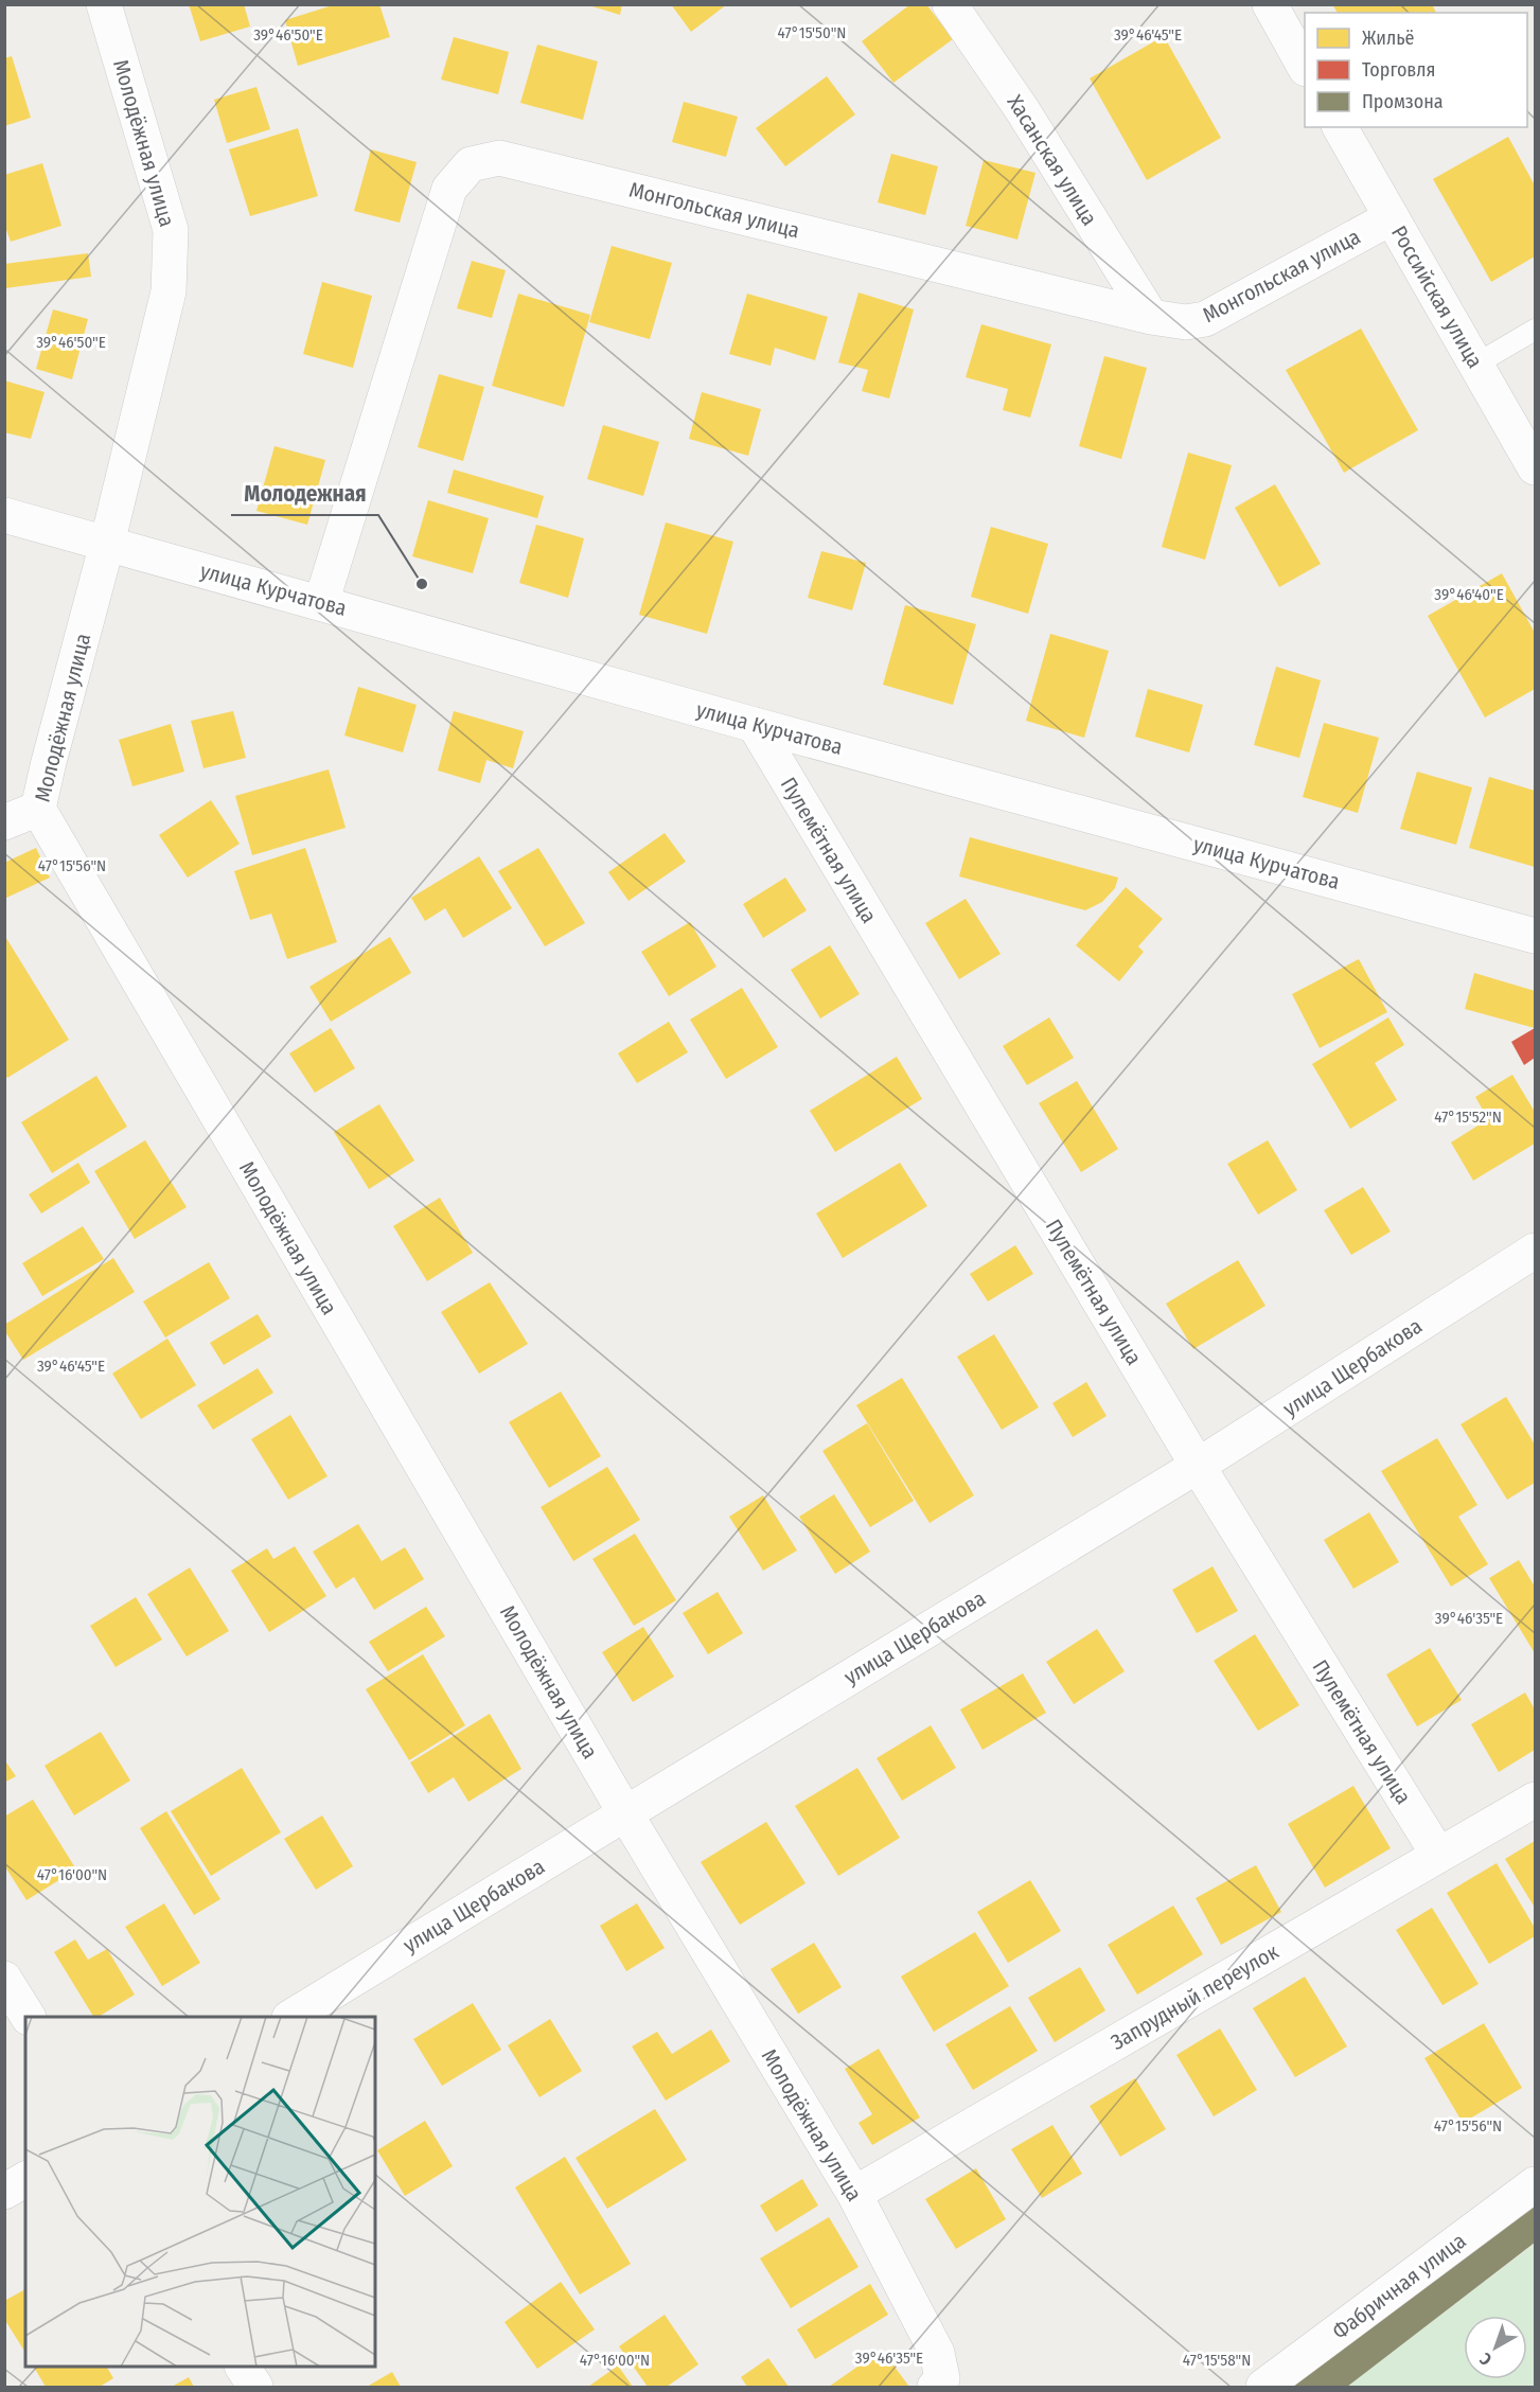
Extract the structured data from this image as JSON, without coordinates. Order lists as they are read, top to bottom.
{
  "streets": {
    "street": [
      "Молодёжная улица",
      "Хасанская улица",
      "Монгольская улица",
      "Российская улица",
      "улица Курчатова",
      "Пулемётная улица",
      "улица Щербакова",
      "Запрудный переулок",
      "Фабричная улица"
    ]
  },
  "crossings": [
    ["Молодёжная улица", "улица Курчатова"],
    ["Молодёжная улица", "улица Щербакова"],
    ["Молодёжная улица", "Запрудный переулок"],
    ["Хасанская улица", "Монгольская улица"],
    ["Монгольская улица", "Российская улица"],
    ["Монгольская улица", "улица Курчатова"],
    ["улица Курчатова", "Пулемётная улица"],
    ["Пулемётная улица", "улица Щербакова"],
    ["Пулемётная улица", "Запрудный переулок"]
  ],
  "places": ["Молодежная"],
  "legend": ["Жильё", "Торговля", "Промзона"],
  "north": "bottom left",
  "coordinates": [
    "47°15'50\"N",
    "39°46'50\"E",
    "39°46'45\"E",
    "39°46'40\"E",
    "47°15'56\"N",
    "47°15'52\"N",
    "39°46'35\"E",
    "47°16'00\"N",
    "47°15'58\"N"
  ]
}
